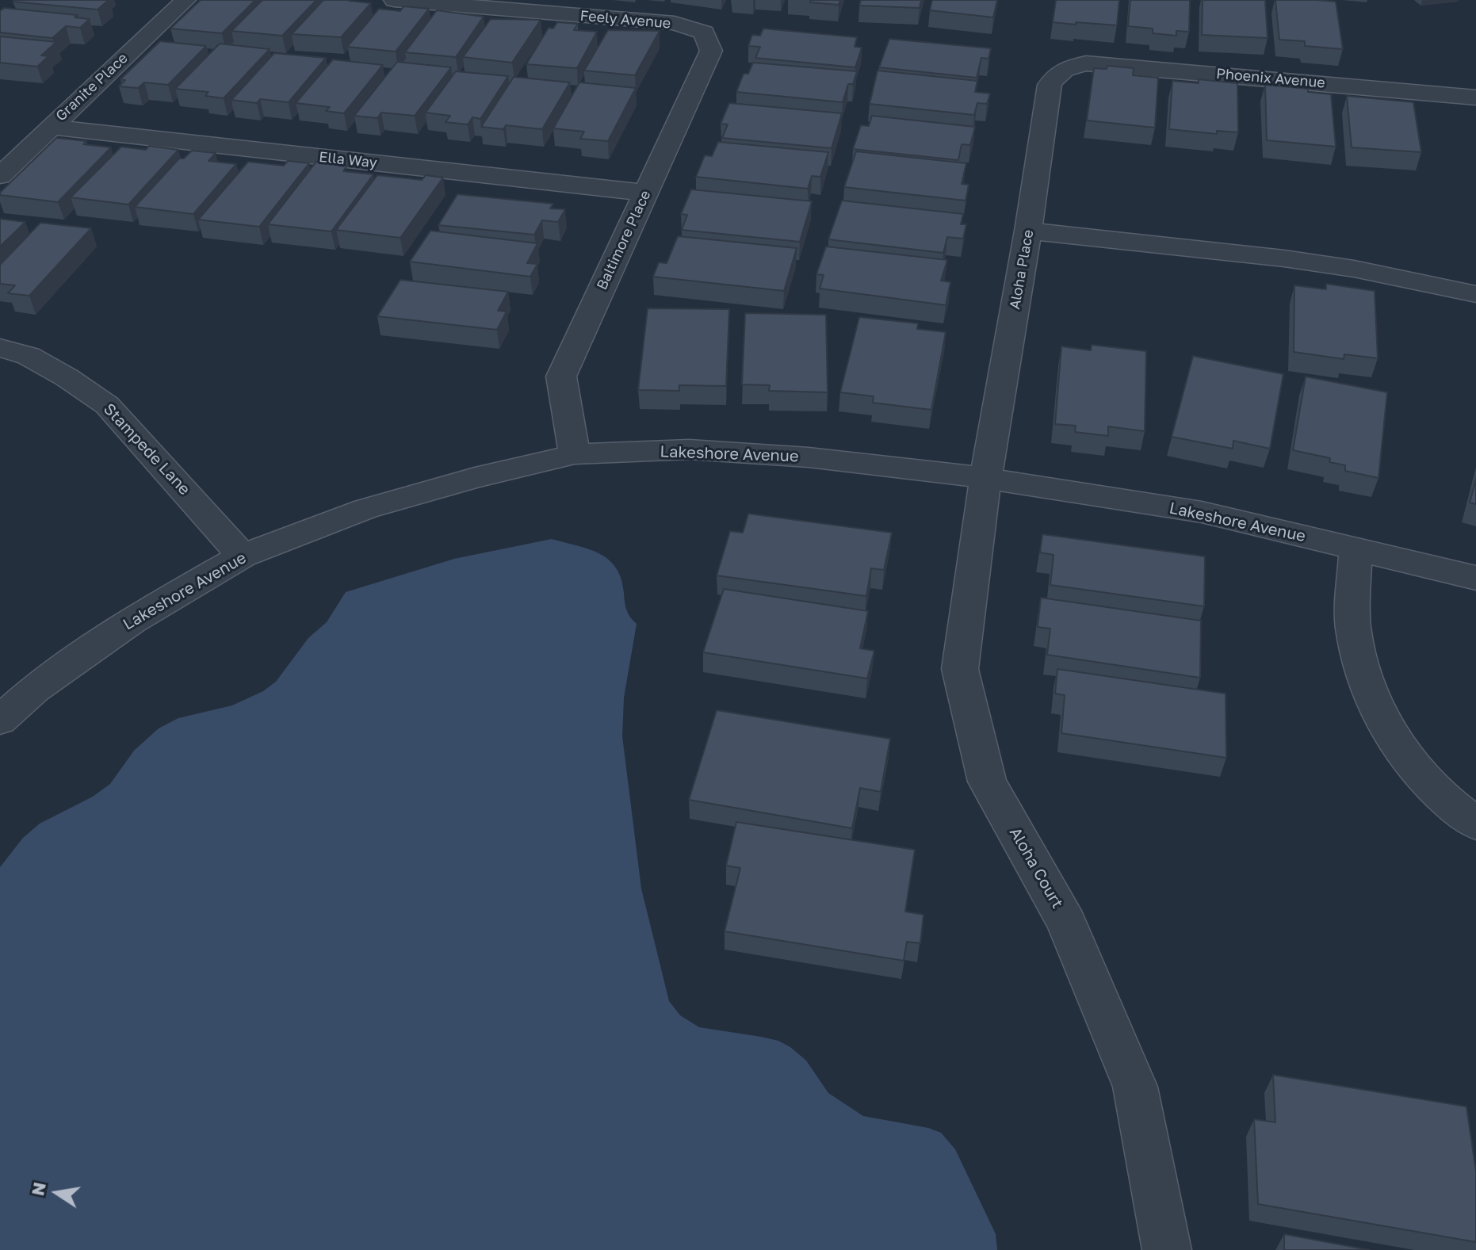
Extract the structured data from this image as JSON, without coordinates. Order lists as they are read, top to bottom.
{
  "streets": {
    "street": [
      "Feely Avenue",
      "Phoenix Avenue",
      "Granite Place",
      "Ella Way",
      "Baltimore Place",
      "Aloha Place",
      "Stampede Lane",
      "Lakeshore Avenue",
      "Aloha Court"
    ]
  },
  "crossings": [
    ["Feely Avenue", "Baltimore Place"],
    ["Phoenix Avenue", "Aloha Place"],
    ["Granite Place", "Ella Way"],
    ["Ella Way", "Baltimore Place"],
    ["Baltimore Place", "Lakeshore Avenue"],
    ["Aloha Place", "Lakeshore Avenue"],
    ["Aloha Place", "Aloha Court"],
    ["Stampede Lane", "Lakeshore Avenue"],
    ["Lakeshore Avenue", "Aloha Court"]
  ],
  "north": "left"
}
